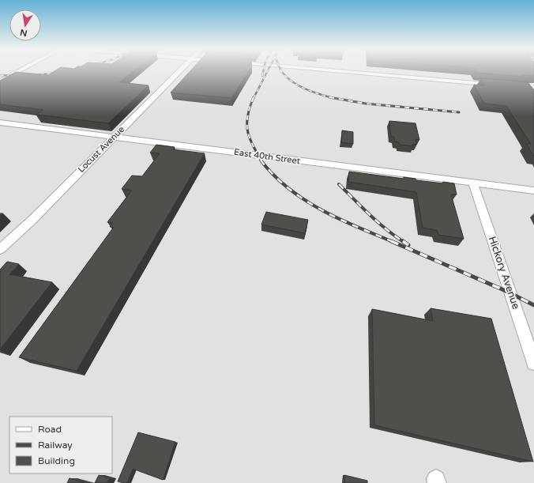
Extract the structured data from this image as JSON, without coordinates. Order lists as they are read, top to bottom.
{
  "streets": {
    "street": ["Locust Avenue", "East 40th Street", "Hickory Avenue"]
  },
  "crossings": [
    ["Locust Avenue", "East 40th Street"],
    ["East 40th Street", "Hickory Avenue"]
  ],
  "legend": ["Road", "Railway", "Building"],
  "north": "bottom"
}
